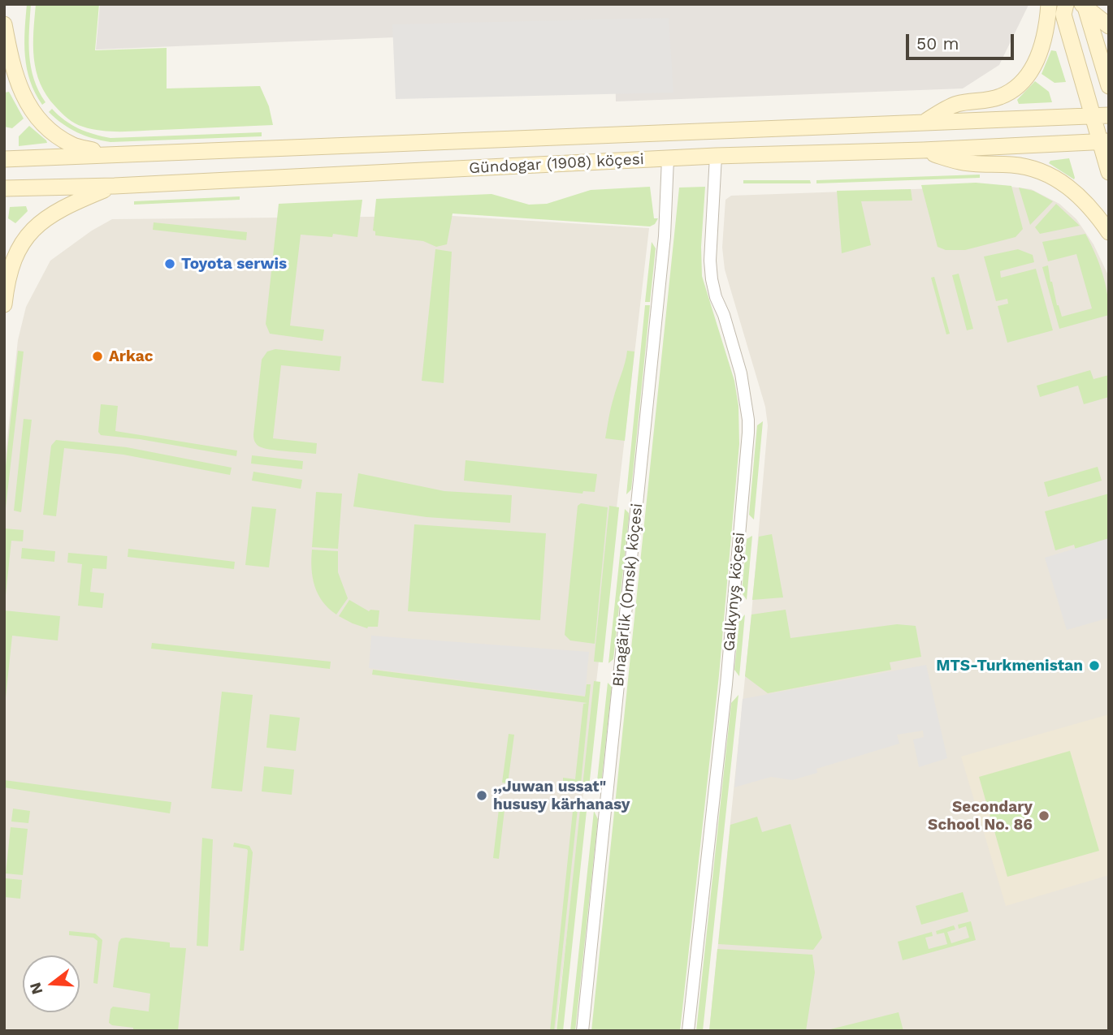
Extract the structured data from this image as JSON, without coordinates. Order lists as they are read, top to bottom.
{
  "streets": {
    "main road": ["Gündogar (1908) köçesi"],
    "street": ["Galkynyş köçesi", "Binagärlik (Omsk) köçesi"]
  },
  "crossings": [
    ["Gündogar (1908) köçesi", "Galkynyş köçesi"],
    ["Gündogar (1908) köçesi", "Binagärlik (Omsk) köçesi"]
  ],
  "places": [
    "Toyota serwis",
    "Arkac",
    "MTS-Turkmenistan",
    ",,Juwan ussat\" hususy kärhanasy",
    "Secondary School No. 86"
  ],
  "scale_bar": "50 m",
  "north": "left"
}
